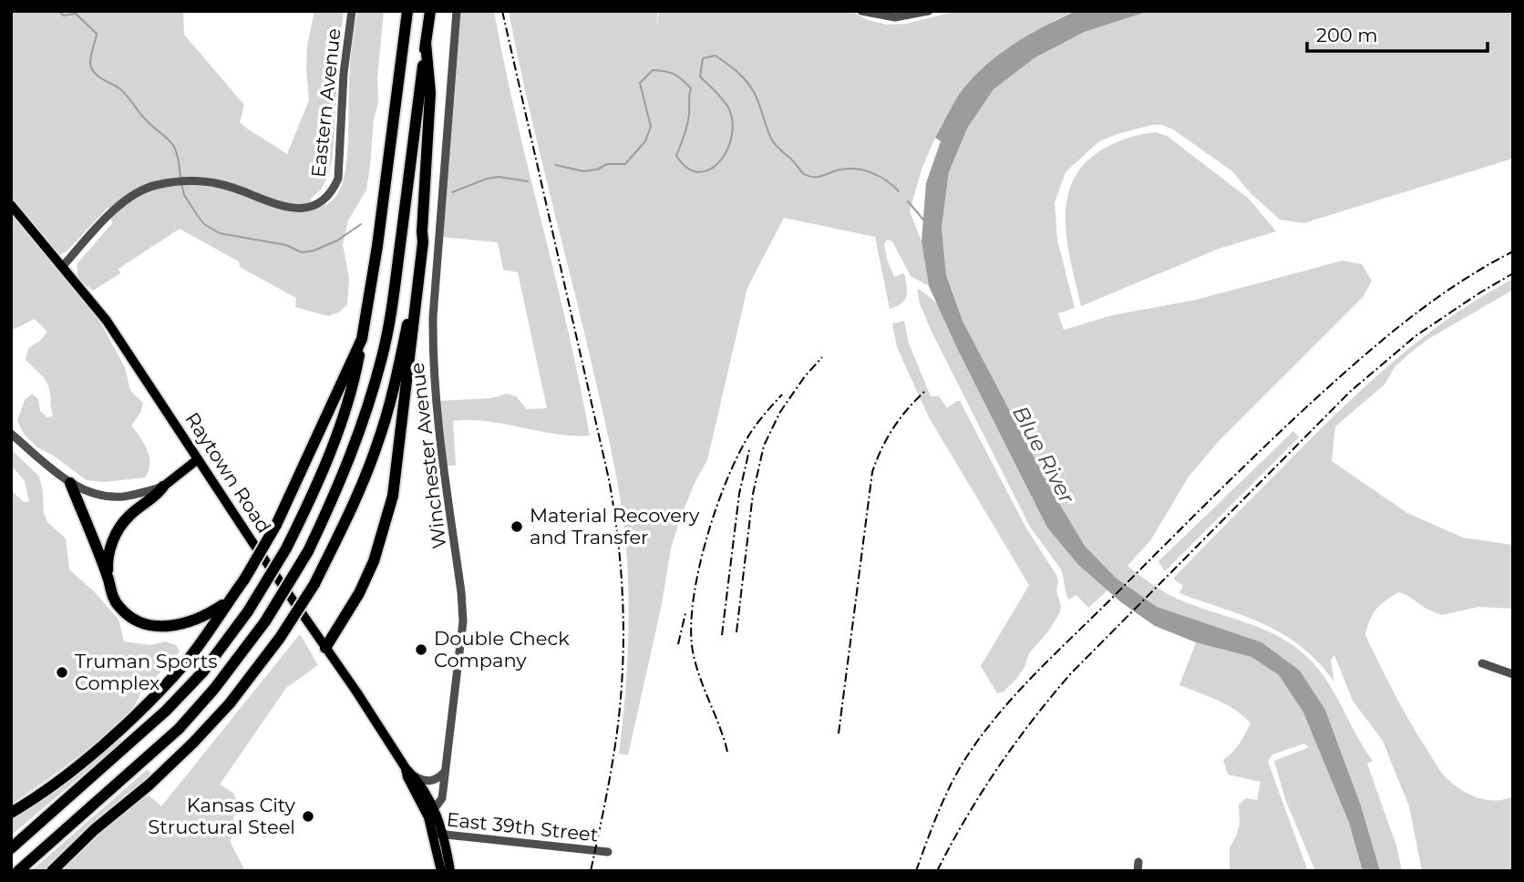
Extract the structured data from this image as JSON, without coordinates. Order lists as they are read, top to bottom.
{
  "streets": {
    "main road": ["Raytown Road"],
    "street": ["Eastern Avenue", "Winchester Avenue", "East 39th Street"]
  },
  "crossings": [
    ["Eastern Avenue", "Raytown Road"],
    ["Winchester Avenue", "Raytown Road"],
    ["Raytown Road", "East 39th Street"]
  ],
  "water": ["Blue River"],
  "places": [
    "Material Recovery and Transfer",
    "Double Check Company",
    "Truman Sports Complex",
    "Kansas City Structural Steel"
  ],
  "scale_bar": "200 m"
}
